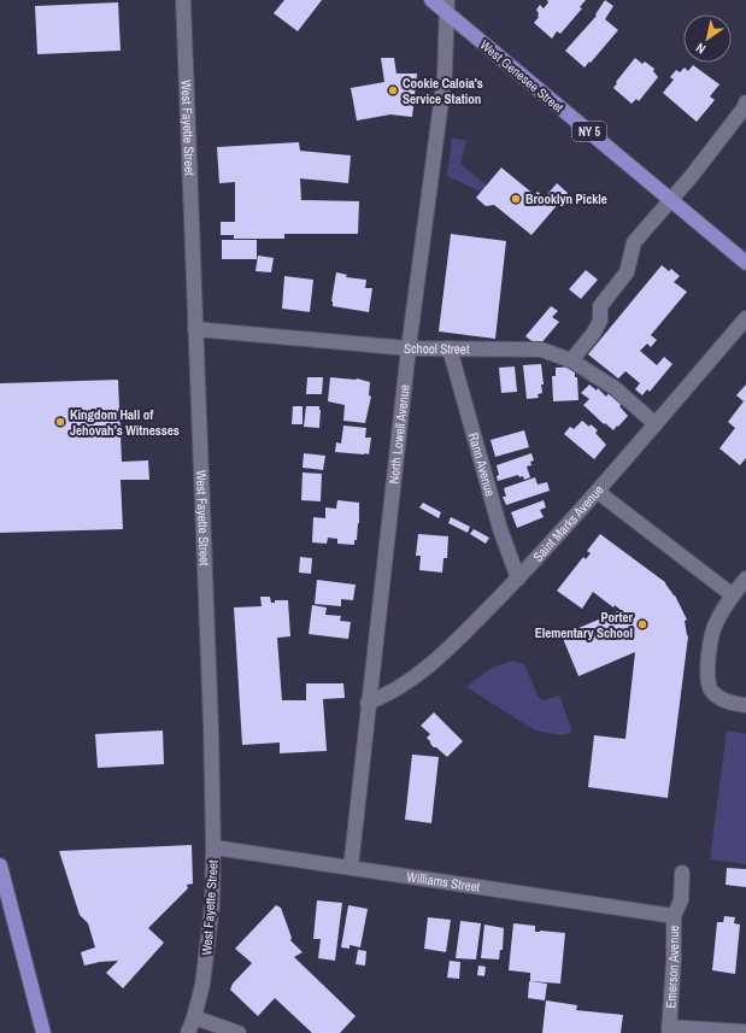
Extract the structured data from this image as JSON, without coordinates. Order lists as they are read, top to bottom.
{
  "streets": {
    "main road": ["West Genesee Street", "NY 5"],
    "street": [
      "West Fayette Street",
      "School Street",
      "North Lowell Avenue",
      "Rann Avenue",
      "Saint Marks Avenue",
      "Williams Street",
      "Emerson Avenue"
    ]
  },
  "crossings": [
    ["West Genesee Street", "North Lowell Avenue"],
    ["West Fayette Street", "School Street"],
    ["West Fayette Street", "Williams Street"],
    ["School Street", "North Lowell Avenue"],
    ["School Street", "Rann Avenue"],
    ["School Street", "Saint Marks Avenue"],
    ["North Lowell Avenue", "Saint Marks Avenue"],
    ["North Lowell Avenue", "Williams Street"],
    ["Rann Avenue", "Saint Marks Avenue"],
    ["Williams Street", "Emerson Avenue"]
  ],
  "places": [
    "Cookie Caloia's Service Station",
    "Brooklyn Pickle",
    "Kingdom Hall of Jehovah’s Witnesses",
    "Porter Elementary School"
  ],
  "north": "bottom left"
}
